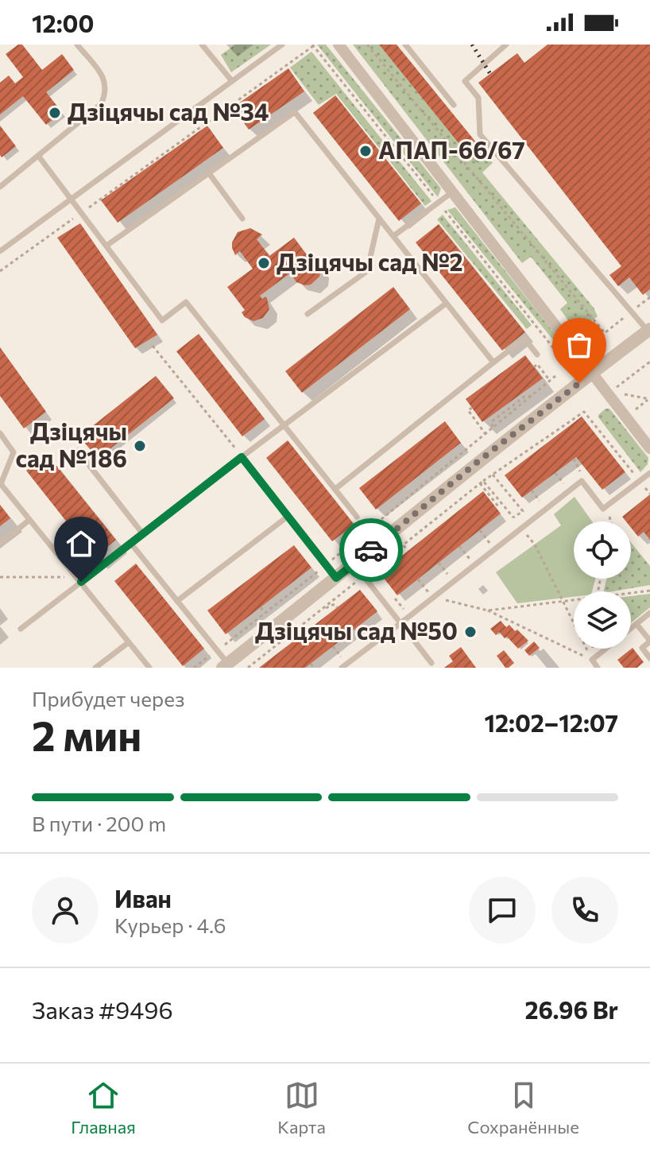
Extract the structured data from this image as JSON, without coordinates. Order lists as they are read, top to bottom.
{
  "places": [
    "Дзіцячы сад №34",
    "АПАП-66/67",
    "Дзіцячы сад №2",
    "Дзіцячы сад №186",
    "Дзіцячы сад №50"
  ],
  "page": {
    "status": "12:00",
    "heading": ["2 мин", "Прибудет через", "12:02–12:07"],
    "panel": [
      "Иван",
      "Курьер · 4.6",
      "Заказ #9496",
      "26.96 Br"
    ],
    "bar": "В пути · 200 m",
    "tabs": ["Главная", "Карта", "Сохранённые"]
  }
}
